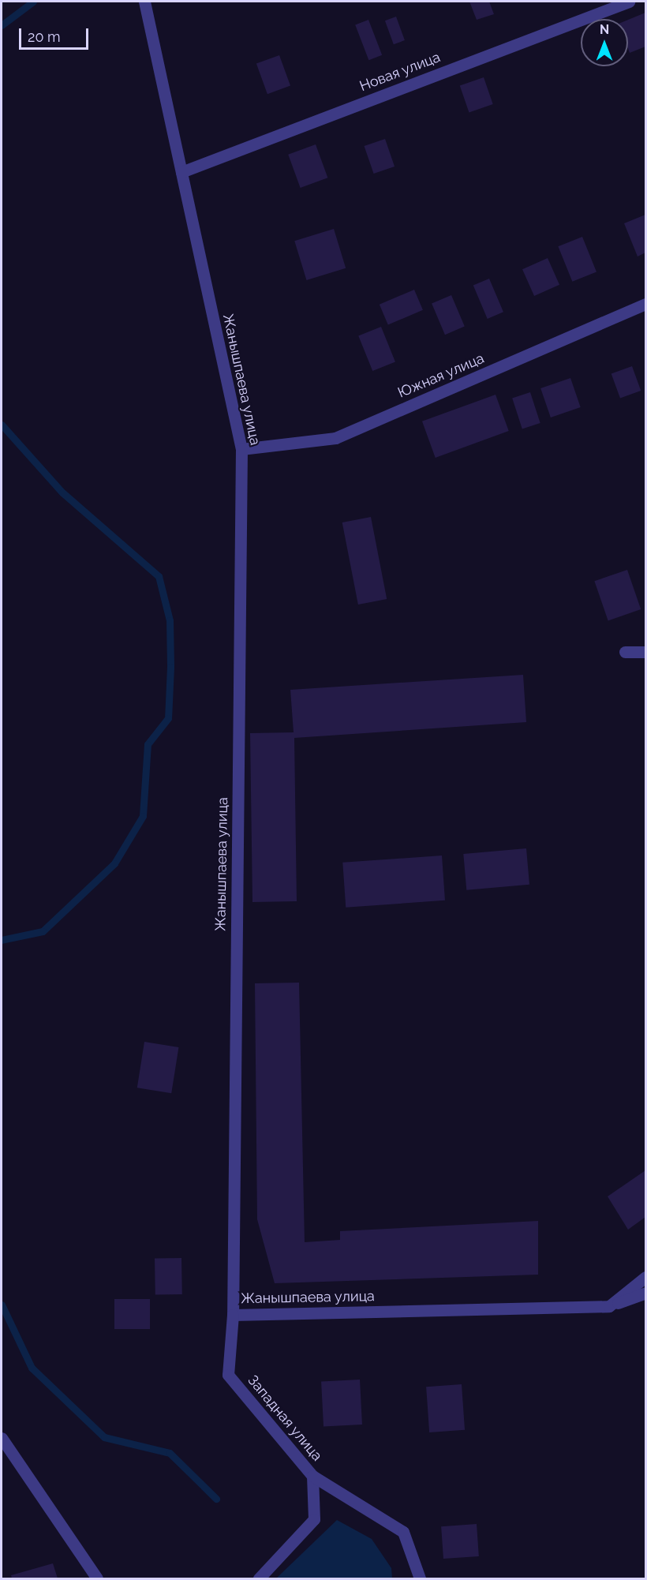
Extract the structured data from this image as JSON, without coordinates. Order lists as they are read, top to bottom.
{
  "streets": {
    "street": [
      "Новая улица",
      "Южная улица",
      "Жанышпаева улица",
      "Западная улица"
    ]
  },
  "crossings": [
    ["Новая улица", "Жанышпаева улица"],
    ["Южная улица", "Жанышпаева улица"],
    ["Жанышпаева улица", "Западная улица"]
  ],
  "scale_bar": "20 m",
  "north": "top"
}
